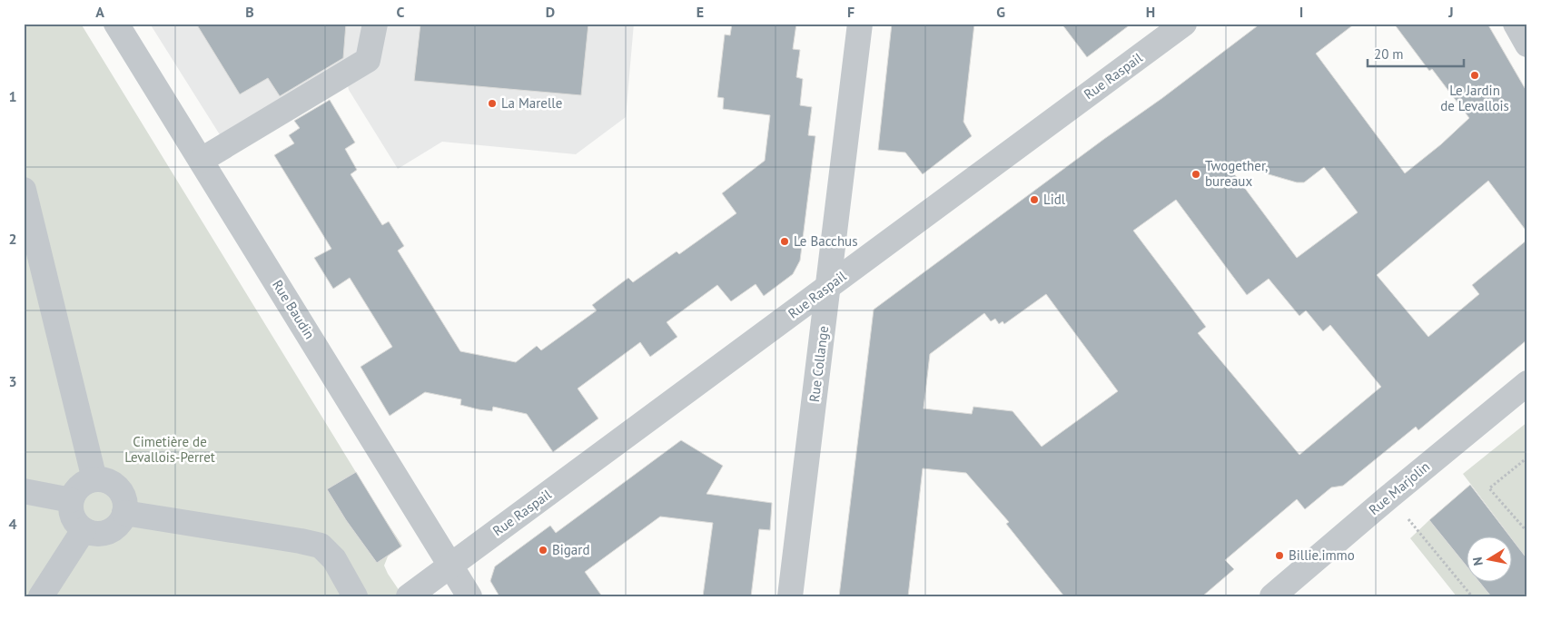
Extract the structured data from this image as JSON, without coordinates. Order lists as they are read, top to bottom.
{
  "streets": {
    "street": [
      "Rue Raspail",
      "Rue Baudin",
      "Rue Collange",
      "Rue Marjolin"
    ]
  },
  "crossings": [
    ["Rue Raspail", "Rue Baudin"],
    ["Rue Raspail", "Rue Collange"]
  ],
  "parks": ["Cimetière de Levallois-Perret"],
  "places": [
    "Le Jardin de Levallois",
    "La Marelle",
    "Twogether, bureaux",
    "Lidl",
    "Le Bacchus",
    "Bigard",
    "Billie.immo"
  ],
  "scale_bar": "20 m",
  "north": "left",
  "grid": {
    "columns": [
      "A",
      "B",
      "C",
      "D",
      "E",
      "F",
      "G",
      "H",
      "I",
      "J"
    ],
    "rows": [
      "1",
      "2",
      "3",
      "4"
    ]
  }
}
